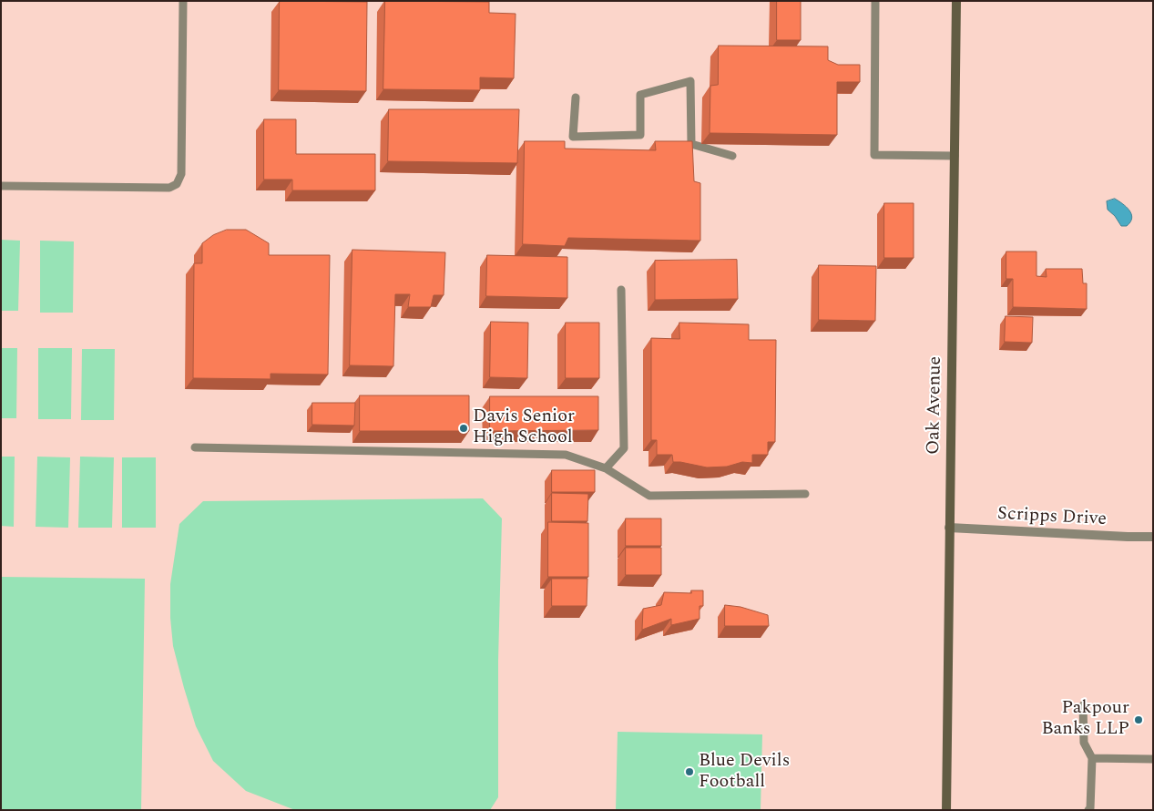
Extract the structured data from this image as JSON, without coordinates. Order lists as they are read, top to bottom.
{
  "streets": {
    "street": ["Oak Avenue", "Scripps Drive"]
  },
  "crossings": [
    ["Oak Avenue", "Scripps Drive"]
  ],
  "places": ["Davis Senior High School", "Pakpour Banks LLP", "Blue Devils Football"]
}
